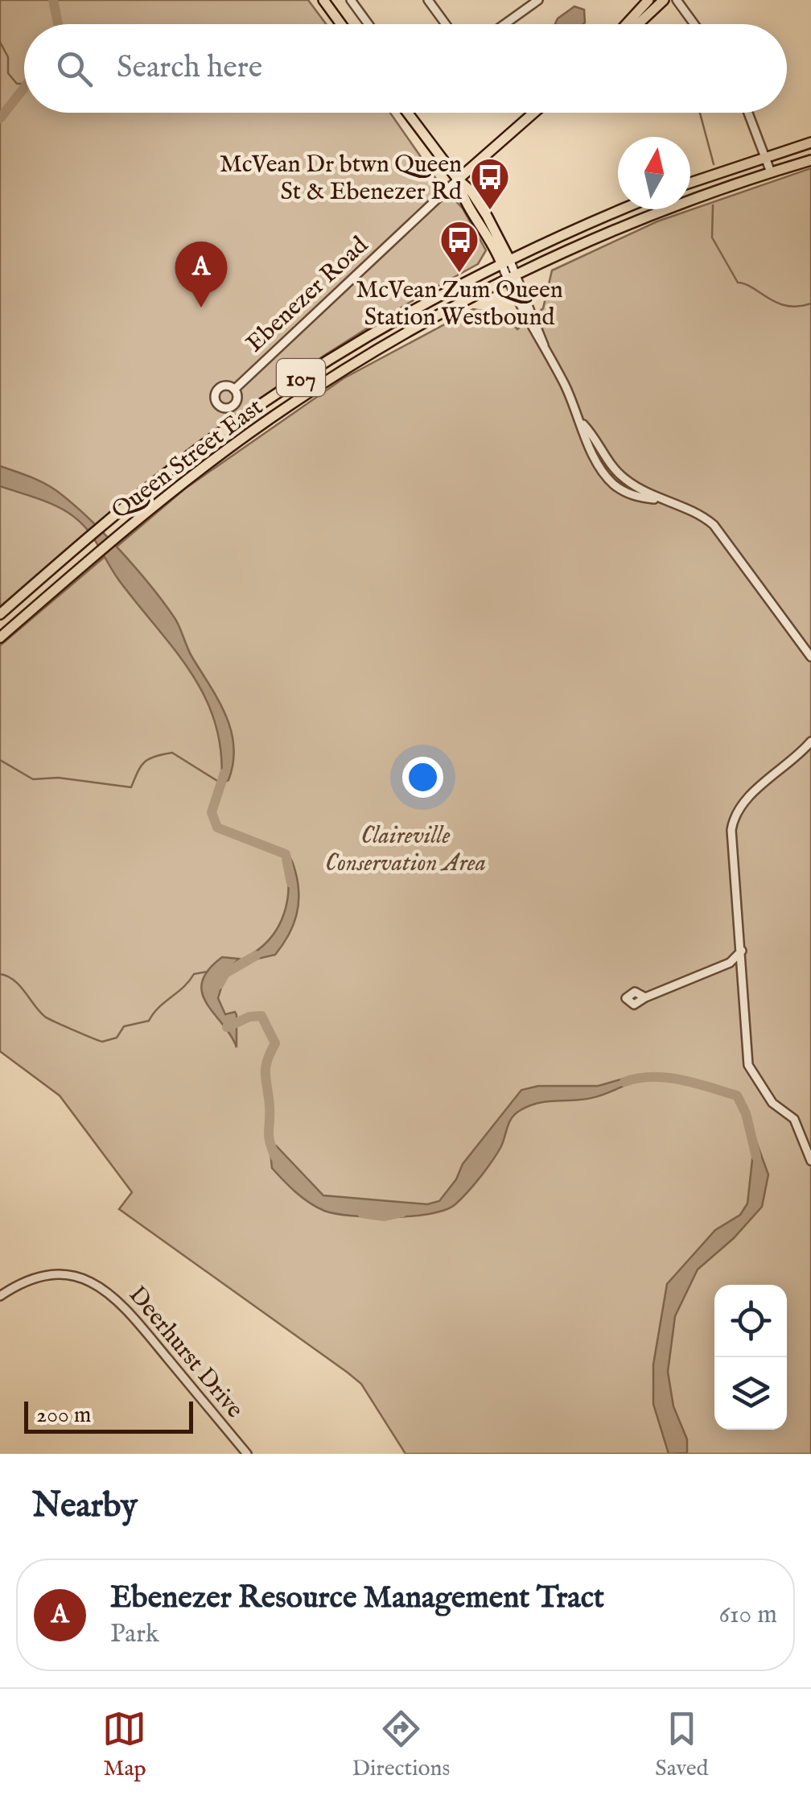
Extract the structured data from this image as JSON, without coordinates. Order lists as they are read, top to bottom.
{
  "streets": {
    "main road": ["Ebenezer Road", "107", "Queen Street East"],
    "street": ["Deerhurst Drive"]
  },
  "parks": ["Claireville Conservation Area"],
  "places": {
    "bus stop": ["McVean Dr btwn Queen St & Ebenezer Rd", "McVean Zum Queen Station Westbound"]
  },
  "scale_bar": "200 m",
  "north": "top",
  "page": {
    "search": "Search here",
    "pins": "A",
    "scale": "200 m",
    "heading": "Nearby",
    "list": [
      {
        "mark": "A",
        "name": "Ebenezer Resource Management Tract",
        "note": "Park",
        "value": "610 m"
      }
    ],
    "nav": ["Map", "Directions", "Saved"]
  }
}
